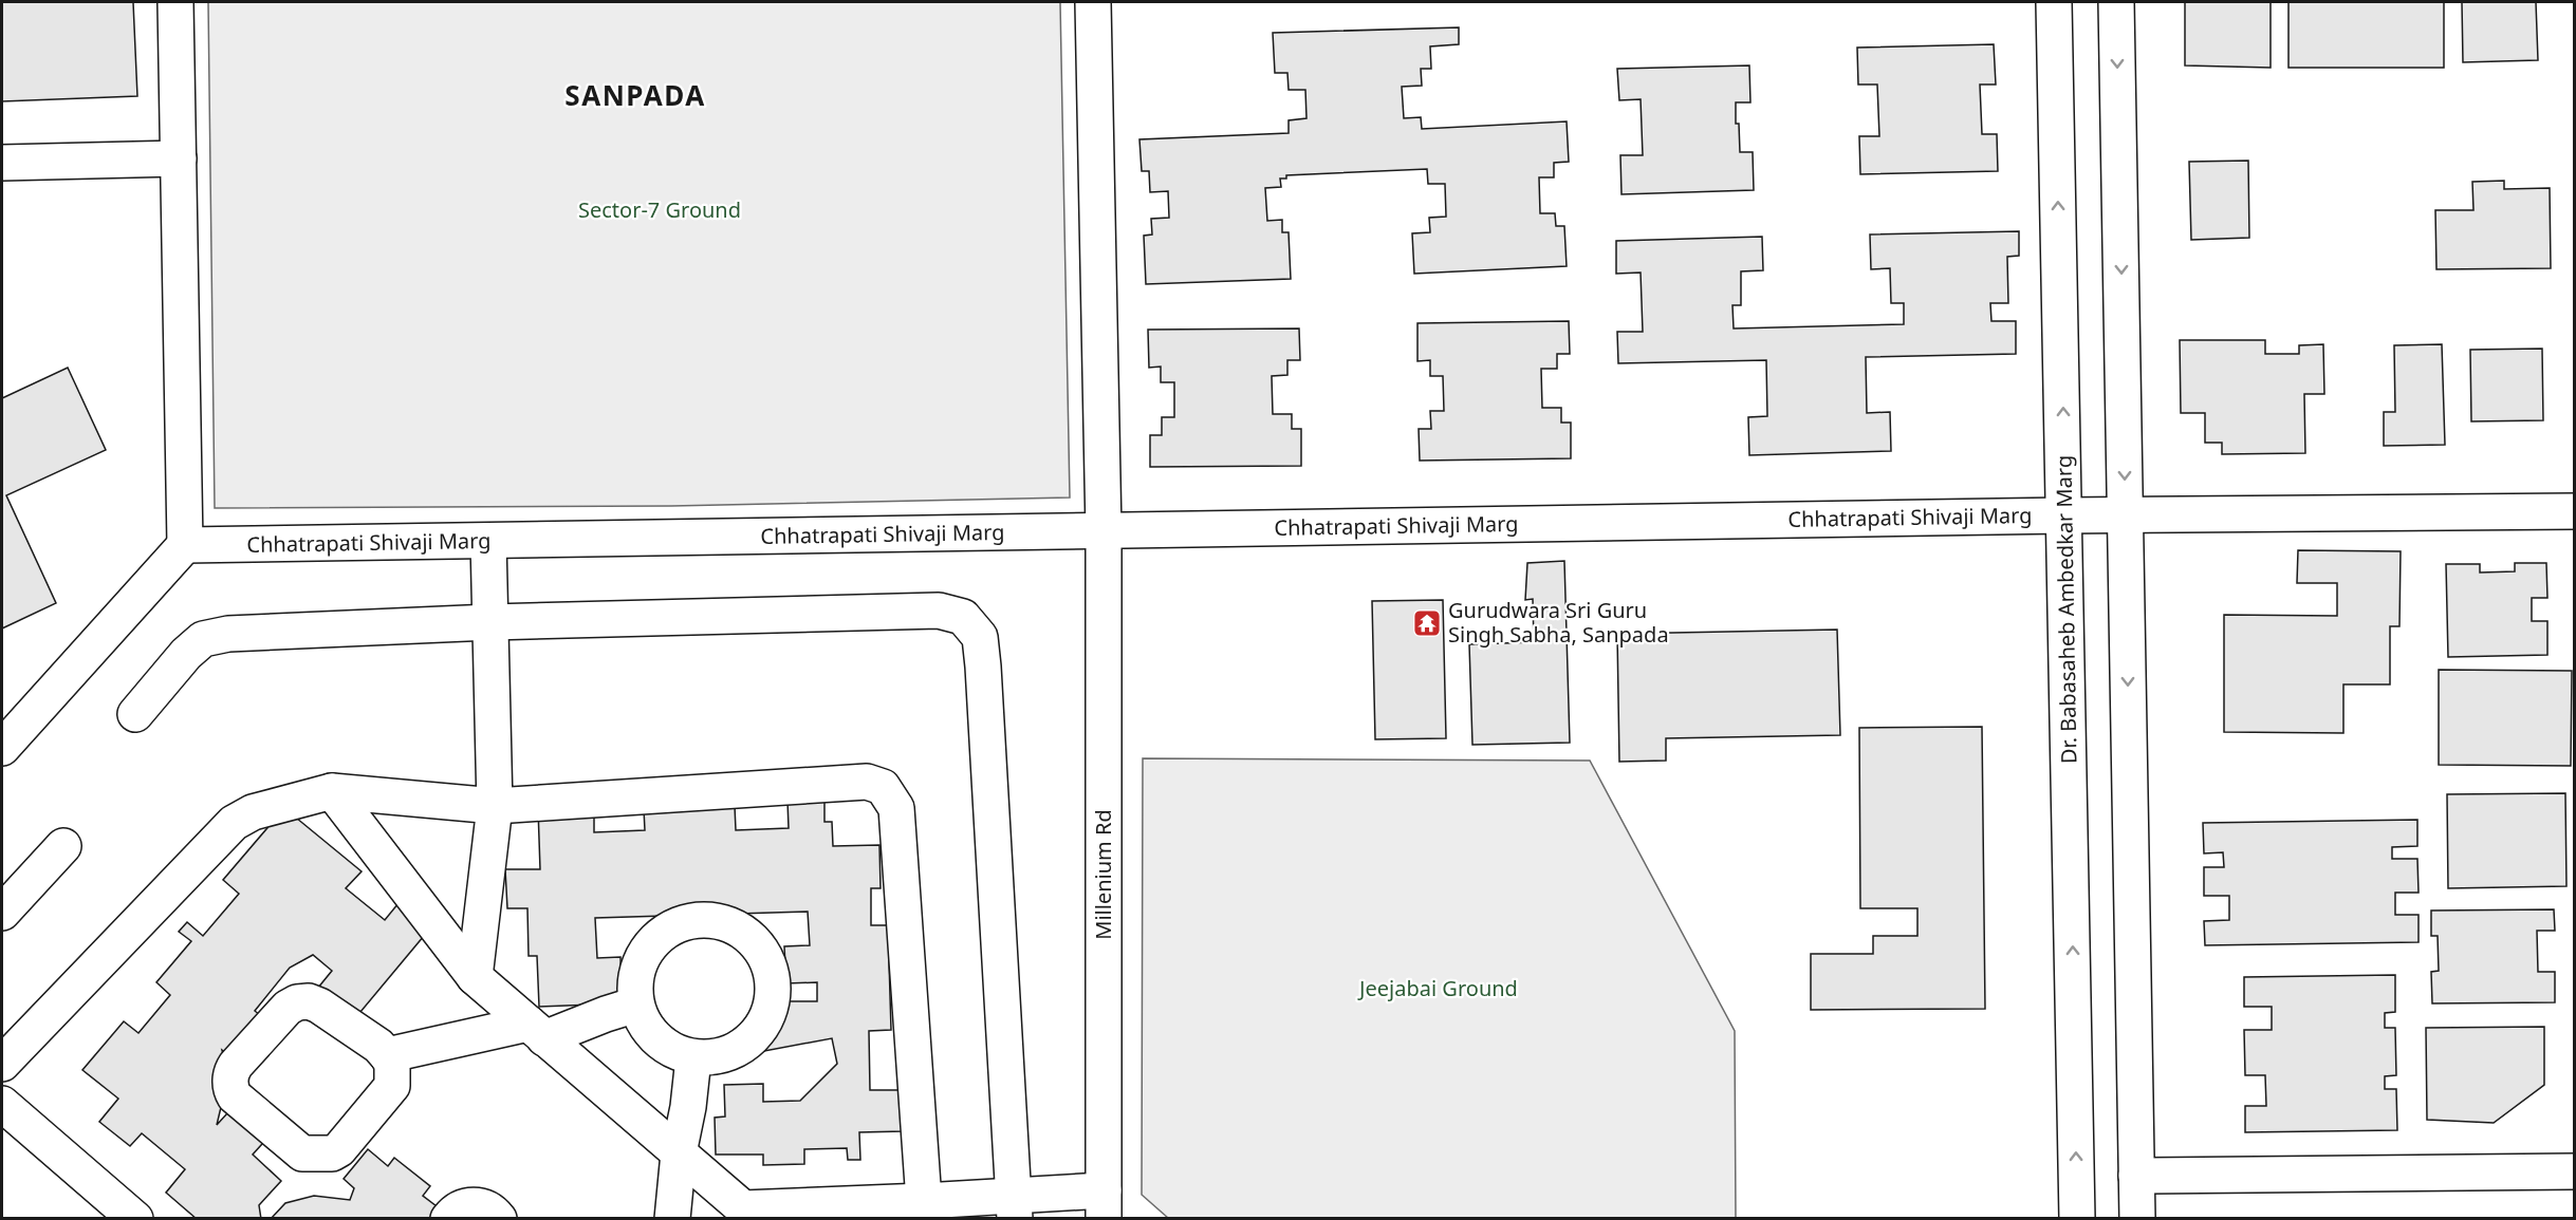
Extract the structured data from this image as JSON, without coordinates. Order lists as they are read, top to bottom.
{
  "streets": {
    "street": ["Chhatrapati Shivaji Marg", "Dr. Babasaheb Ambedkar Marg", "Millenium Rd"]
  },
  "crossings": [
    ["Chhatrapati Shivaji Marg", "Dr. Babasaheb Ambedkar Marg"],
    ["Chhatrapati Shivaji Marg", "Millenium Rd"]
  ],
  "districts": ["SANPADA"],
  "parks": ["Sector-7 Ground", "Jeejabai Ground"],
  "places": {
    "temple": ["Gurudwara Sri Guru Singh Sabha, Sanpada"]
  }
}
